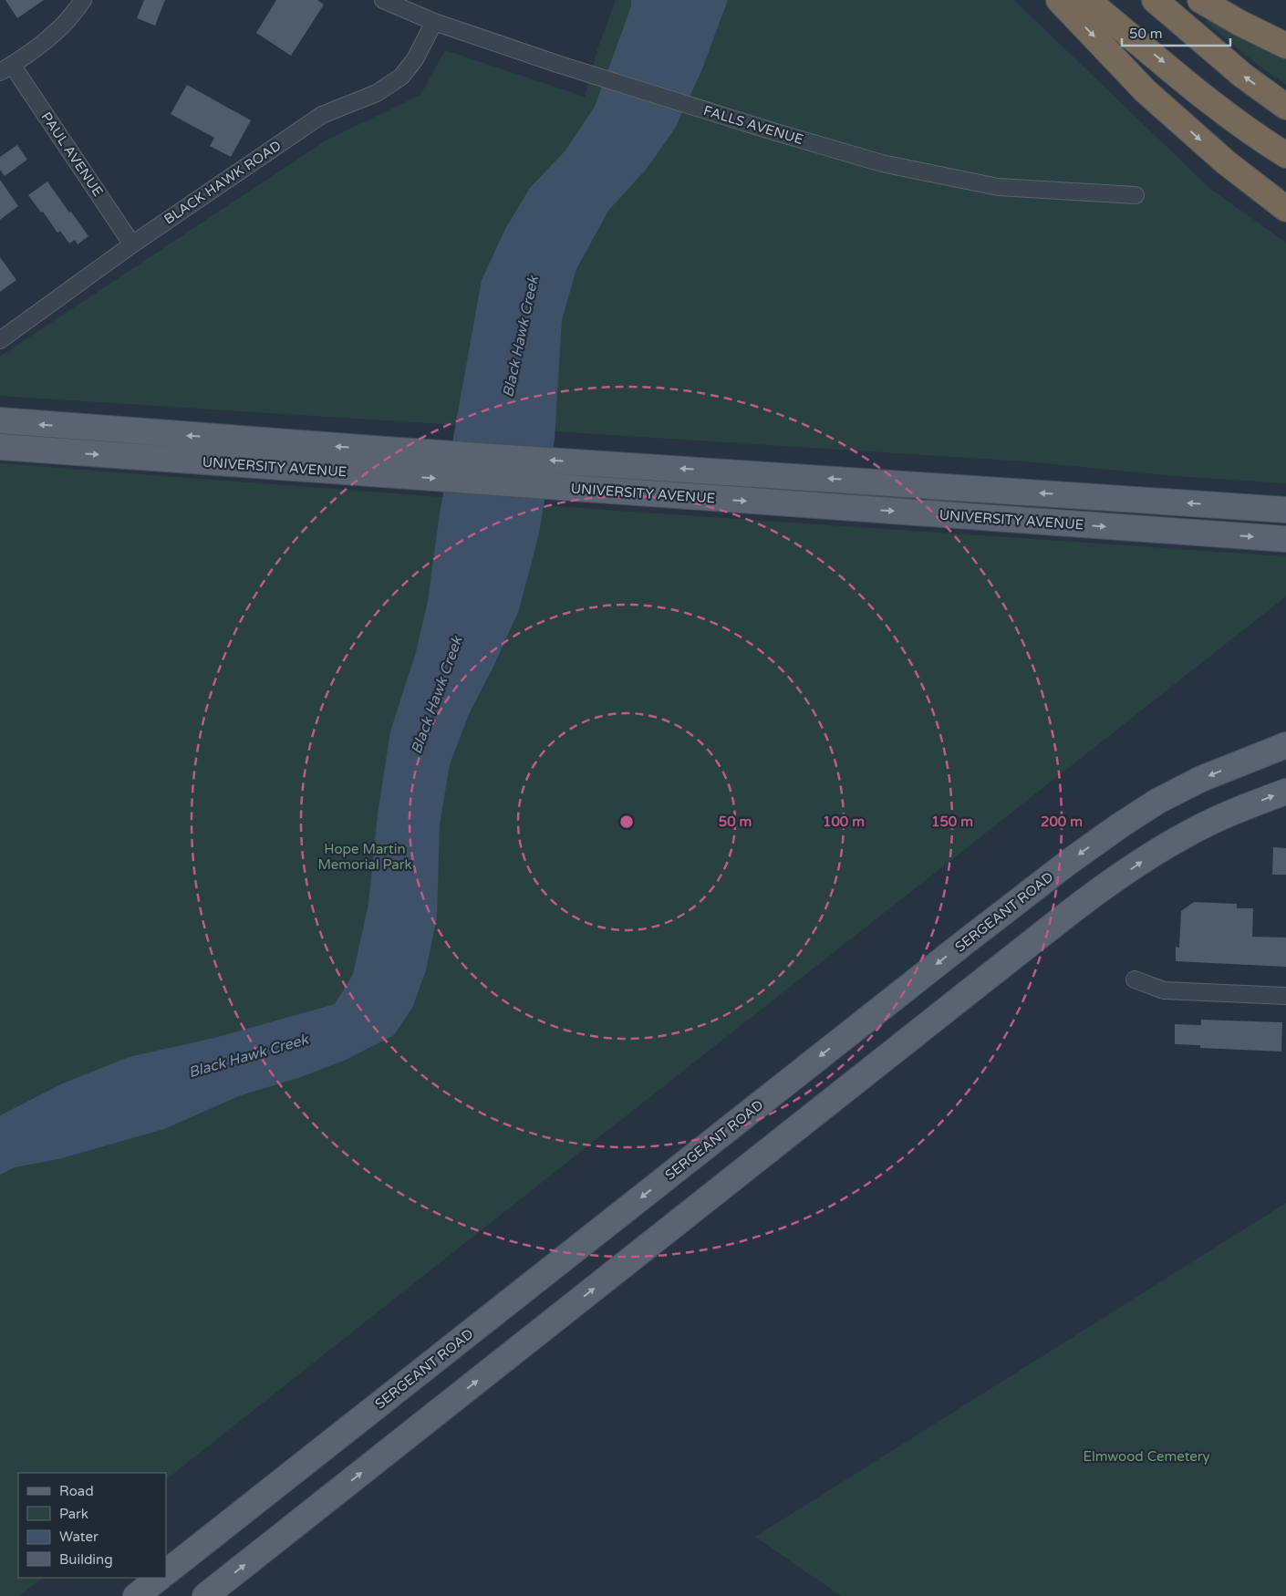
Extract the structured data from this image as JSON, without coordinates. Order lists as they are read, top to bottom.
{
  "streets": {
    "main road": ["UNIVERSITY AVENUE", "SERGEANT ROAD"],
    "street": ["FALLS AVENUE", "PAUL AVENUE", "BLACK HAWK ROAD"]
  },
  "crossings": [
    ["FALLS AVENUE", "BLACK HAWK ROAD"],
    ["PAUL AVENUE", "BLACK HAWK ROAD"]
  ],
  "water": ["Black Hawk Creek"],
  "parks": ["Hope Martin Memorial Park", "Elmwood Cemetery"],
  "legend": [
    "Road",
    "Park",
    "Water",
    "Building"
  ],
  "scale_bar": "50 m",
  "rings": [
    "50 m",
    "100 m",
    "150 m",
    "200 m"
  ]
}
